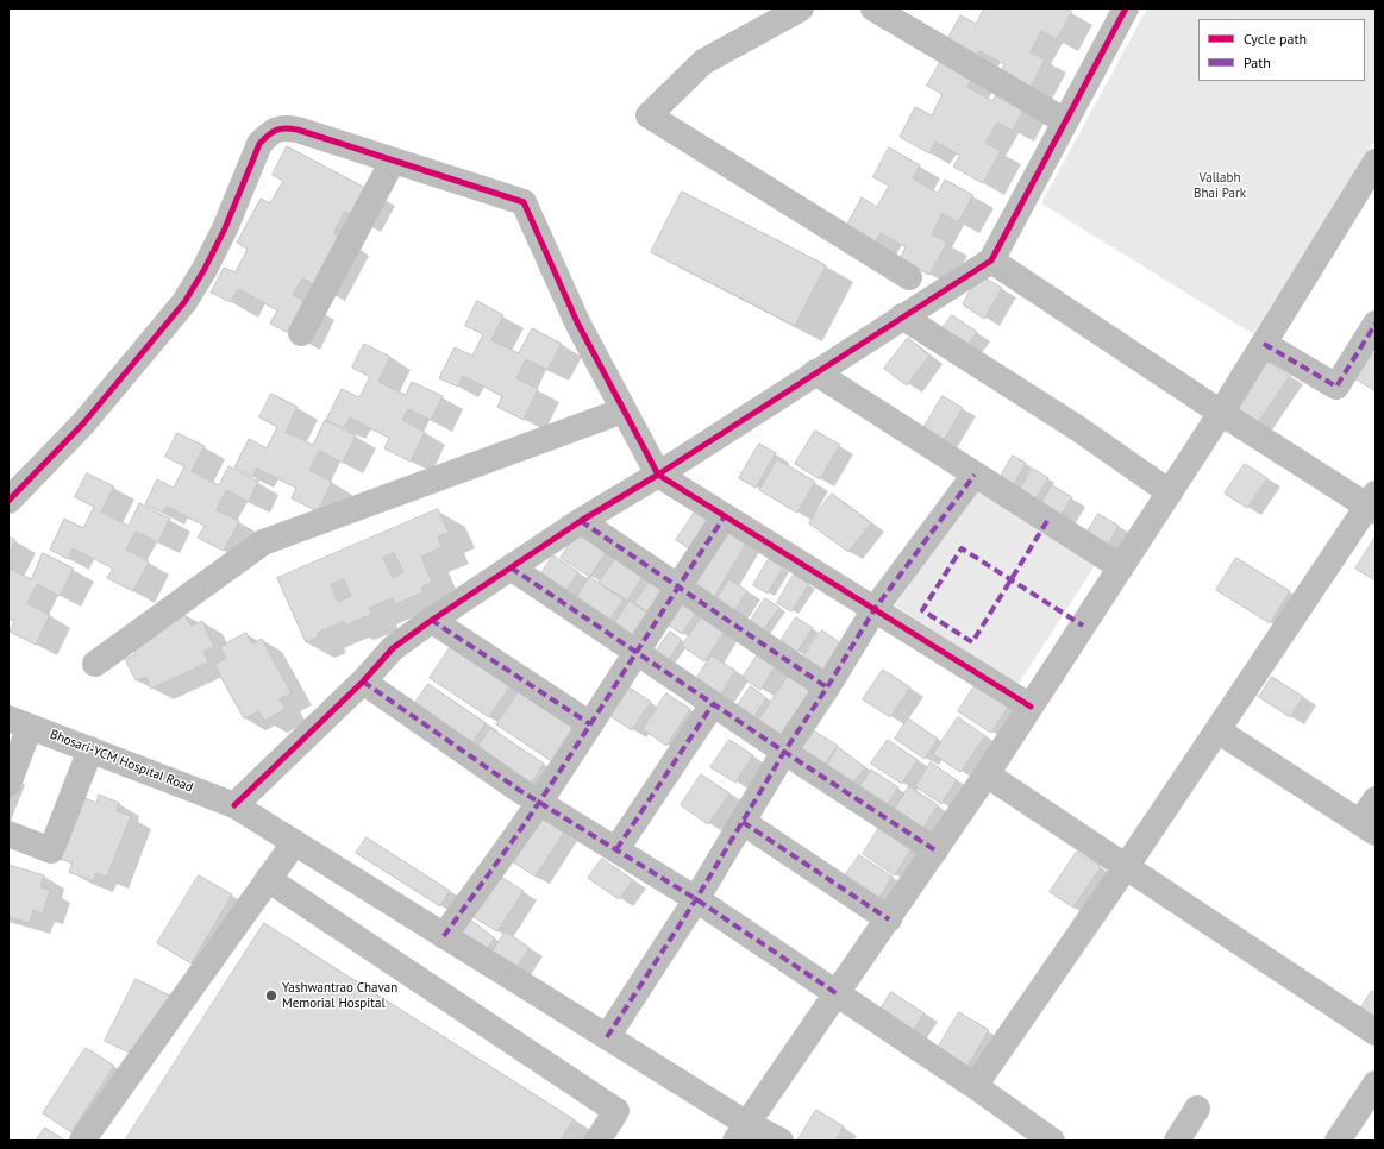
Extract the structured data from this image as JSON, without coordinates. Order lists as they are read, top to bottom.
{
  "streets": {
    "street": ["Bhosari-YCM Hospital Road"]
  },
  "parks": ["Vallabh Bhai Park"],
  "places": ["Yashwantrao Chavan Memorial Hospital"],
  "legend": ["Cycle path", "Path"]
}
